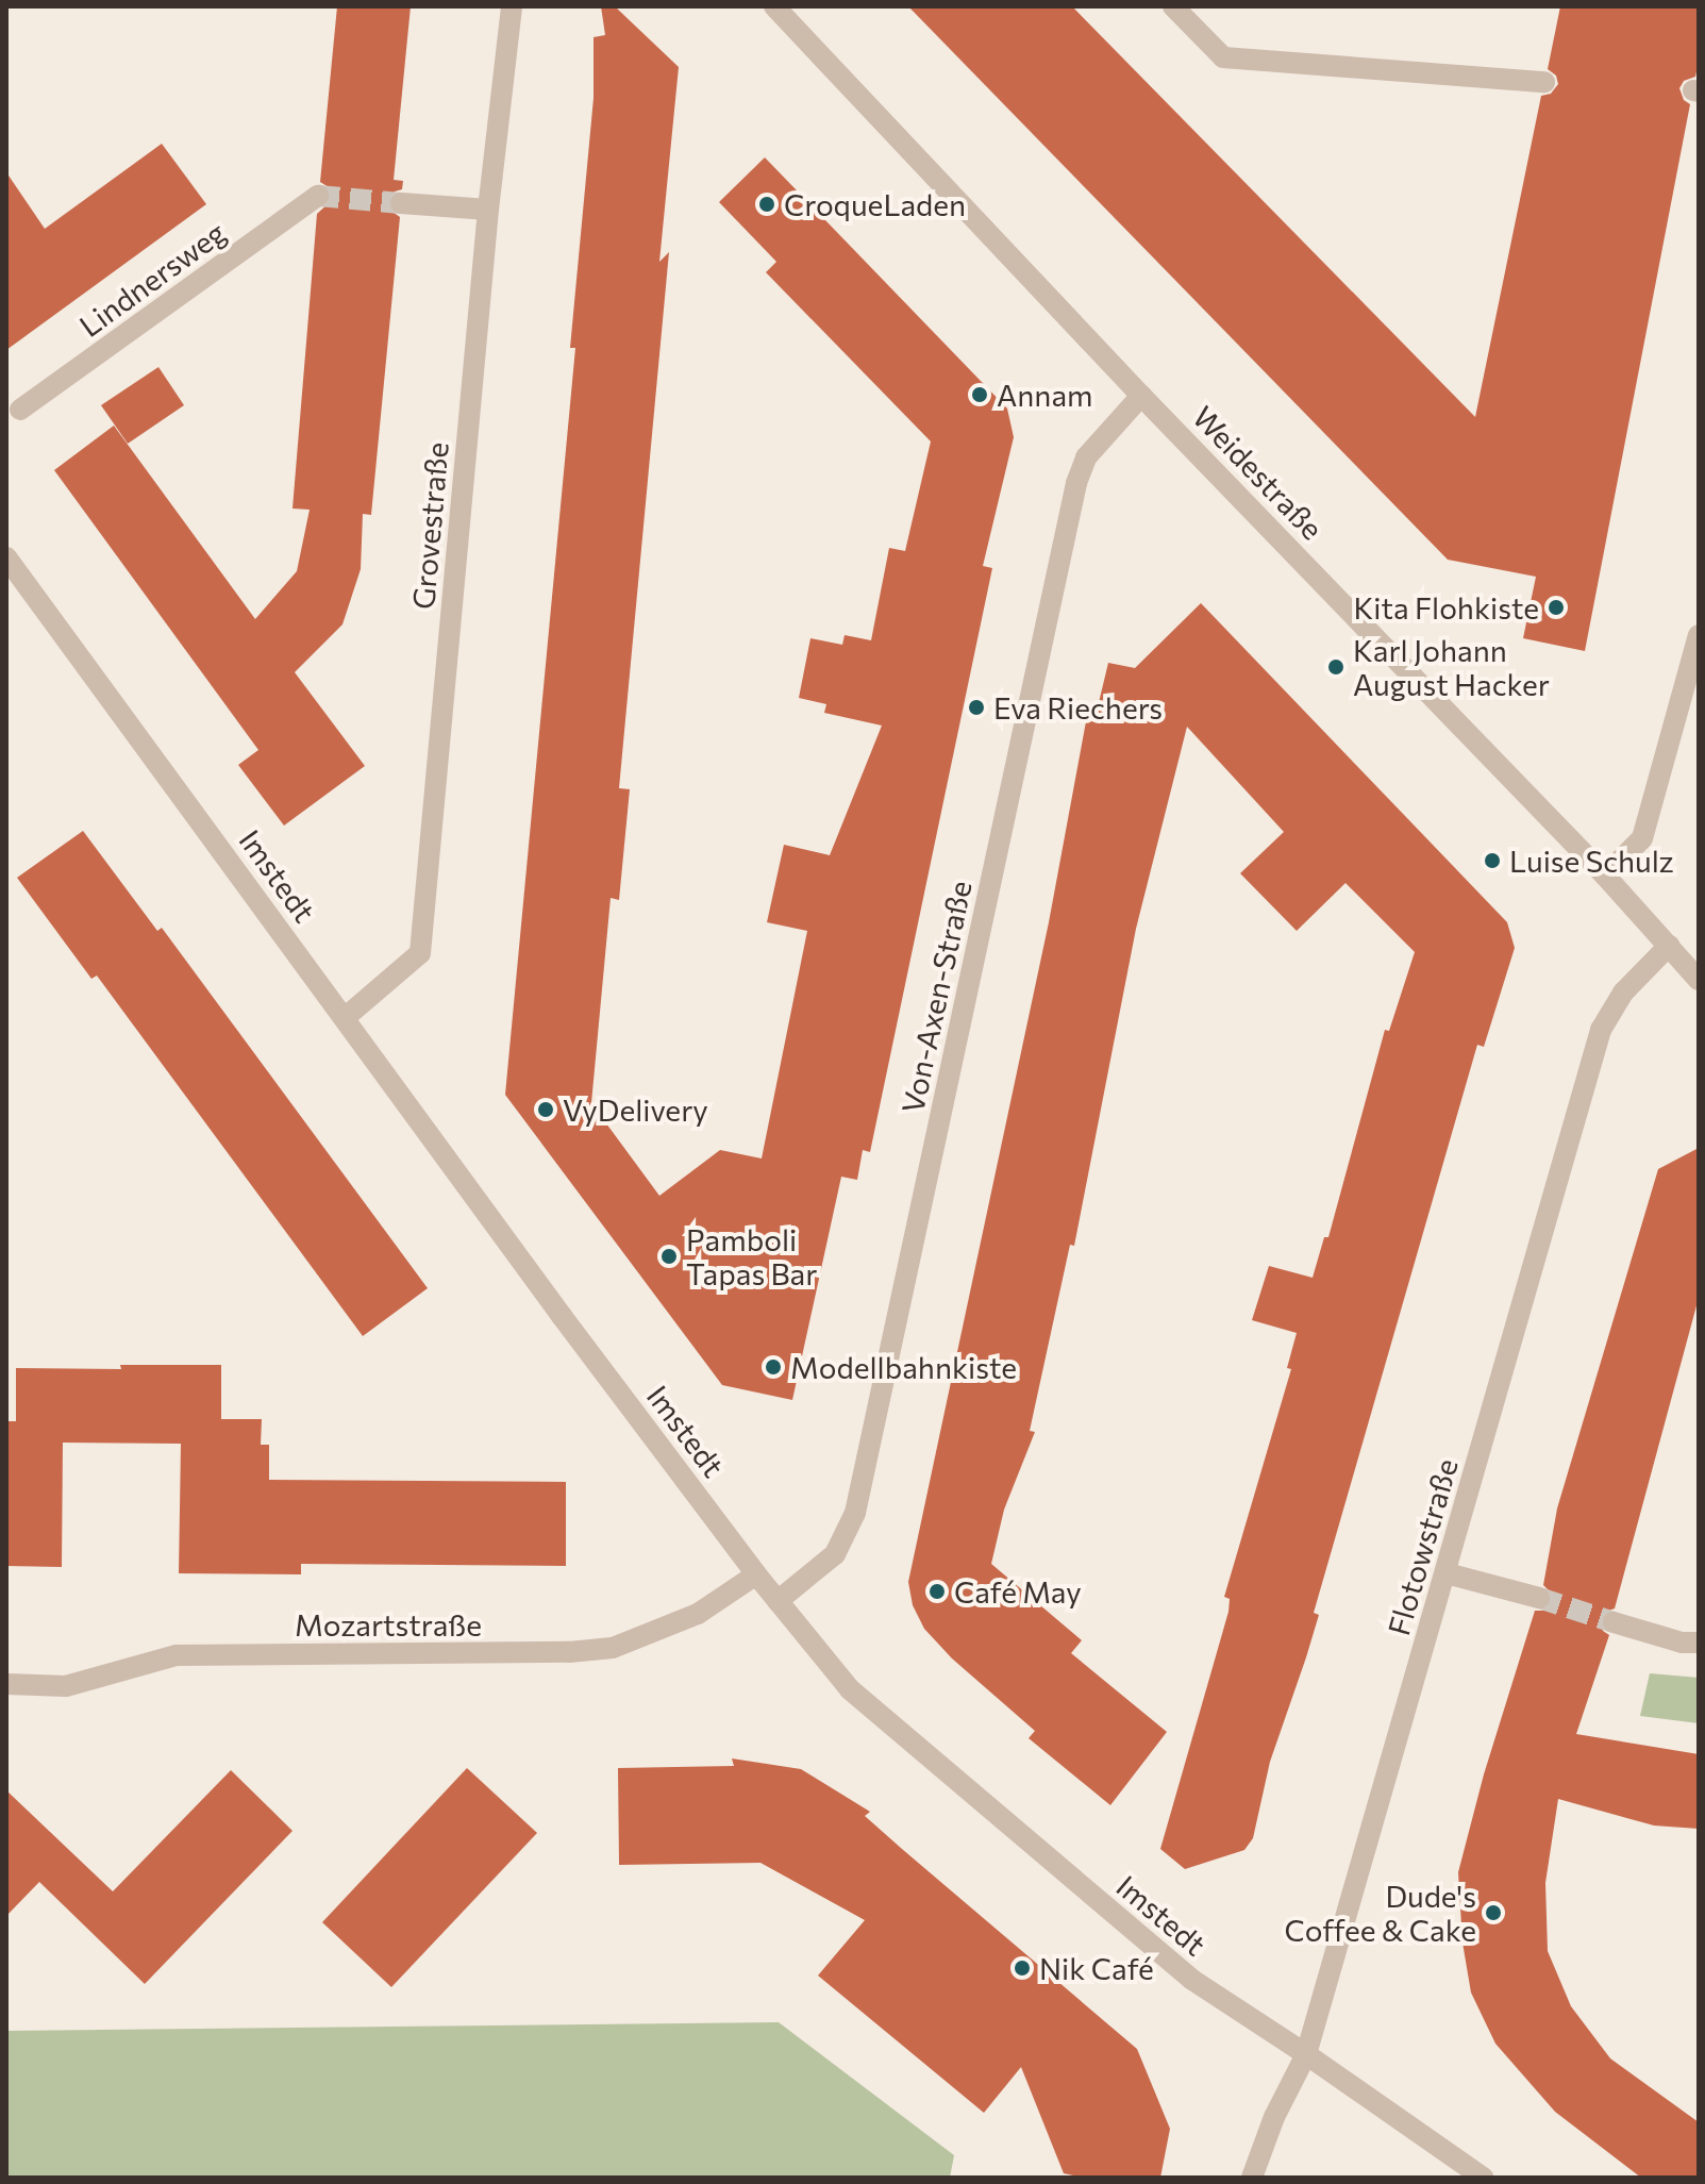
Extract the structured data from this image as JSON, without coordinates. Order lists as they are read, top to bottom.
{
  "streets": {
    "street": [
      "Lindnersweg",
      "Weidestraße",
      "Grovestraße",
      "Imstedt",
      "Von-Axen-Straße",
      "Flotowstraße",
      "Mozartstraße"
    ]
  },
  "crossings": [
    ["Weidestraße", "Von-Axen-Straße"],
    ["Weidestraße", "Flotowstraße"],
    ["Grovestraße", "Imstedt"],
    ["Imstedt", "Von-Axen-Straße"],
    ["Imstedt", "Flotowstraße"],
    ["Imstedt", "Mozartstraße"]
  ],
  "places": [
    "CroqueLaden",
    "Annam",
    "Kita Flohkiste",
    "Karl Johann August Hacker",
    "Eva Riechers",
    "Luise Schulz",
    "VyDelivery",
    "Pamboli Tapas Bar",
    "Modellbahnkiste",
    "Café May",
    "Dude's Coffee & Cake",
    "Nik Café"
  ]
}
